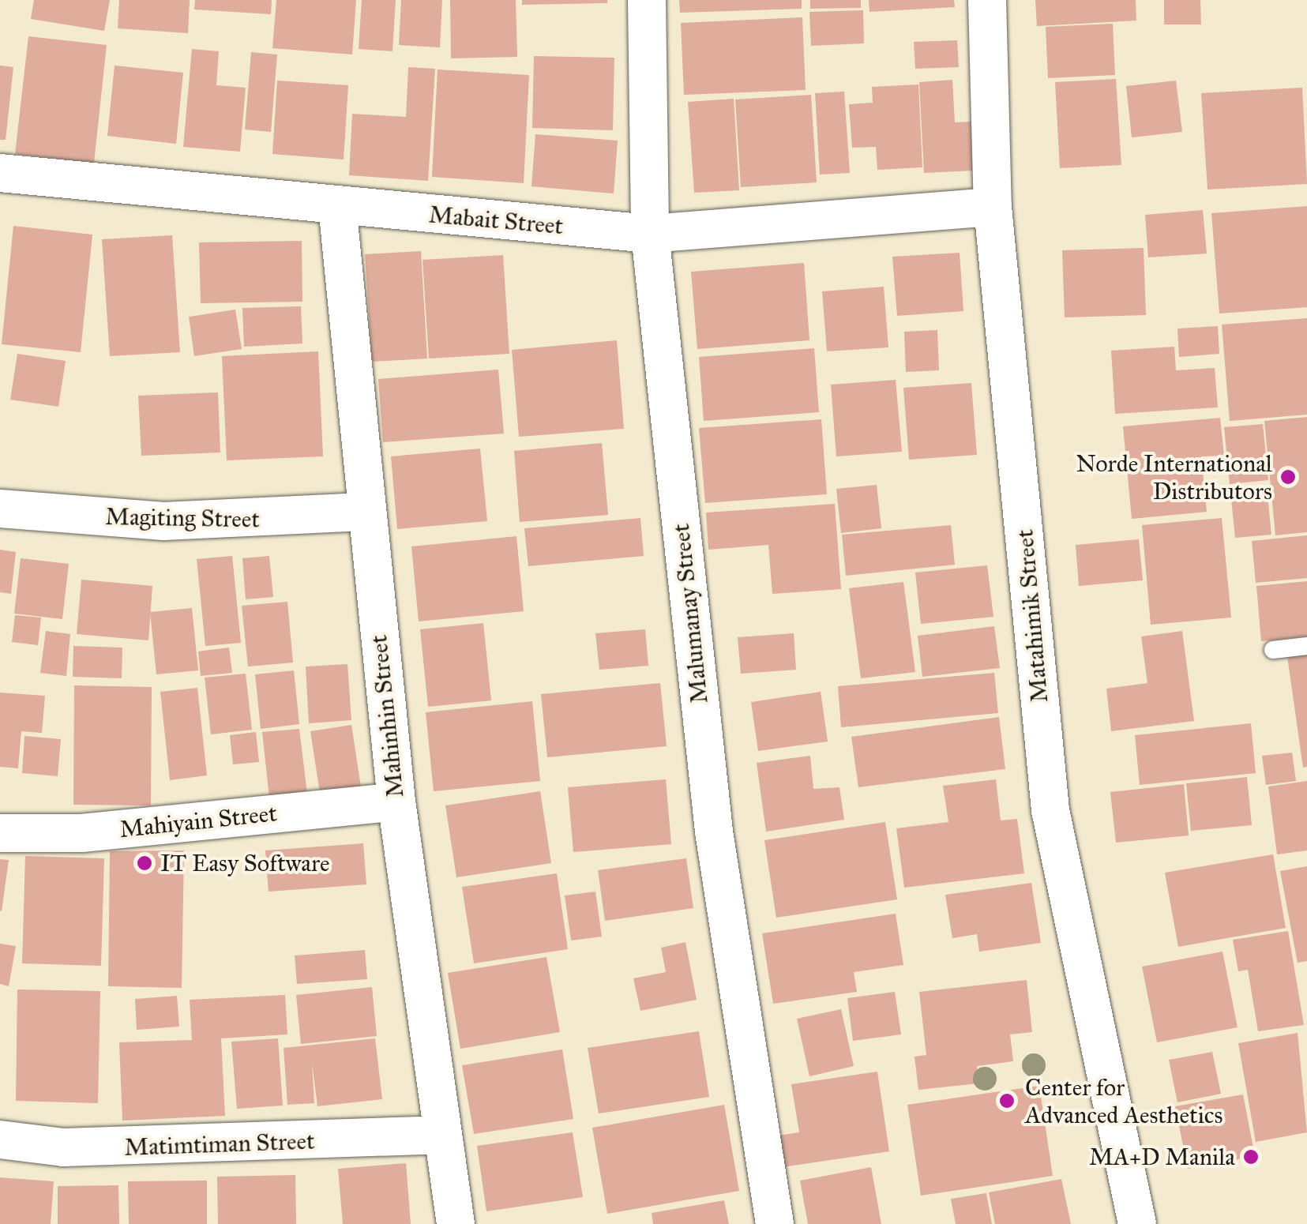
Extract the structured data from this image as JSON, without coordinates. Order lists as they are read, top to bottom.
{
  "streets": {
    "street": [
      "Mabait Street",
      "Magiting Street",
      "Malumanay Street",
      "Matahimik Street",
      "Mahinhin Street",
      "Mahiyain Street",
      "Matimtiman Street"
    ]
  },
  "crossings": [
    ["Mabait Street", "Malumanay Street"],
    ["Mabait Street", "Matahimik Street"],
    ["Mabait Street", "Mahinhin Street"],
    ["Magiting Street", "Mahinhin Street"],
    ["Mahinhin Street", "Mahiyain Street"],
    ["Mahinhin Street", "Matimtiman Street"]
  ],
  "places": [
    "Norde International Distributors",
    "IT Easy Software",
    "Center for Advanced Aesthetics",
    "MA+D Manila"
  ]
}
